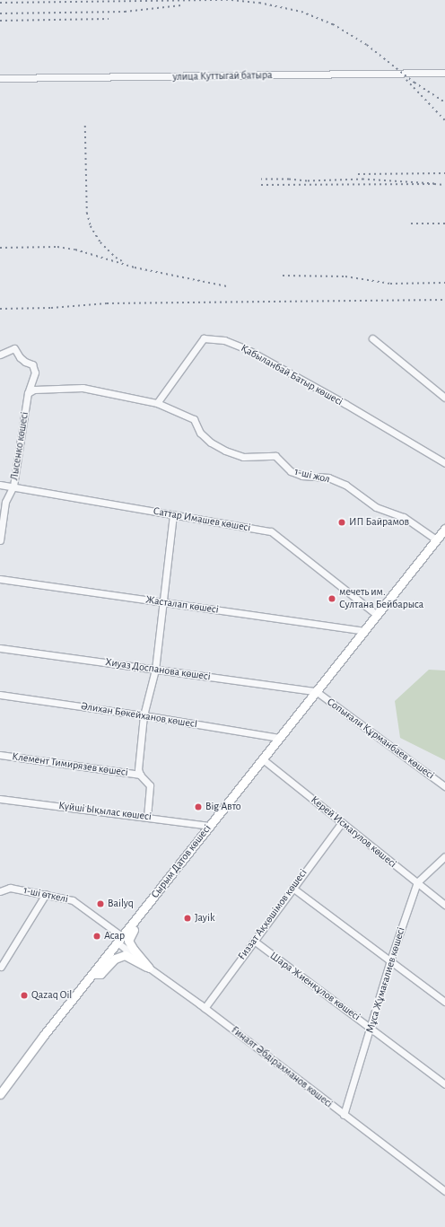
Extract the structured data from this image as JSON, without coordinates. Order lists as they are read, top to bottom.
{
  "streets": {
    "main road": ["Сырым Датов көшесі"],
    "street": [
      "улица Куттыгай батыра",
      "Қабыланбай Батыр көшесі",
      "Лысенко көшесі",
      "1-ші жол",
      "Саттар Имашев көшесі",
      "Жасталап көшесі",
      "Хиуаз Доспанова көшесі",
      "Әлихан Бөкейханов көшесI",
      "Сопығали Құрманбаев көшесі",
      "Клемент Тимирязев көшесі",
      "Күйші Ықылас көшесі",
      "Керей Исмагулов көшесі",
      "1-ші өткелі",
      "Ғиззат Ақкөшімов көшесi",
      "Мұса Жұмағалиев көшесі",
      "Шара Жиенқұлов көшесі",
      "Ғинаят Әбдірахманов көшесі"
    ]
  },
  "crossings": [
    ["Қабыланбай Батыр көшесі", "1-ші жол"],
    ["Лысенко көшесі", "Саттар Имашев көшесі"],
    ["1-ші жол", "Сырым Датов көшесі"],
    ["Саттар Имашев көшесі", "Сырым Датов көшесі"],
    ["Жасталап көшесі", "Сырым Датов көшесі"],
    ["Хиуаз Доспанова көшесі", "Сопығали Құрманбаев көшесі"],
    ["Хиуаз Доспанова көшесі", "Сырым Датов көшесі"],
    ["Әлихан Бөкейханов көшесI", "Сырым Датов көшесі"],
    ["Сопығали Құрманбаев көшесі", "Сырым Датов көшесі"],
    ["Күйші Ықылас көшесі", "Сырым Датов көшесі"],
    ["Керей Исмагулов көшесі", "Сырым Датов көшесі"],
    ["Керей Исмагулов көшесі", "Ғиззат Ақкөшімов көшесi"],
    ["Керей Исмагулов көшесі", "Мұса Жұмағалиев көшесі"],
    ["Сырым Датов көшесі", "1-ші өткелі"],
    ["Сырым Датов көшесі", "Ғинаят Әбдірахманов көшесі"],
    ["1-ші өткелі", "Ғинаят Әбдірахманов көшесі"],
    ["Ғиззат Ақкөшімов көшесi", "Шара Жиенқұлов көшесі"],
    ["Ғиззат Ақкөшімов көшесi", "Ғинаят Әбдірахманов көшесі"],
    ["Мұса Жұмағалиев көшесі", "Шара Жиенқұлов көшесі"],
    ["Мұса Жұмағалиев көшесі", "Ғинаят Әбдірахманов көшесі"]
  ],
  "places": [
    "ИП Байрамов",
    "мечеть им. Султана Бейбарыса",
    "Big Авто",
    "Bailyq",
    "Jayik",
    "Асар",
    "Qazaq Oil"
  ]
}
